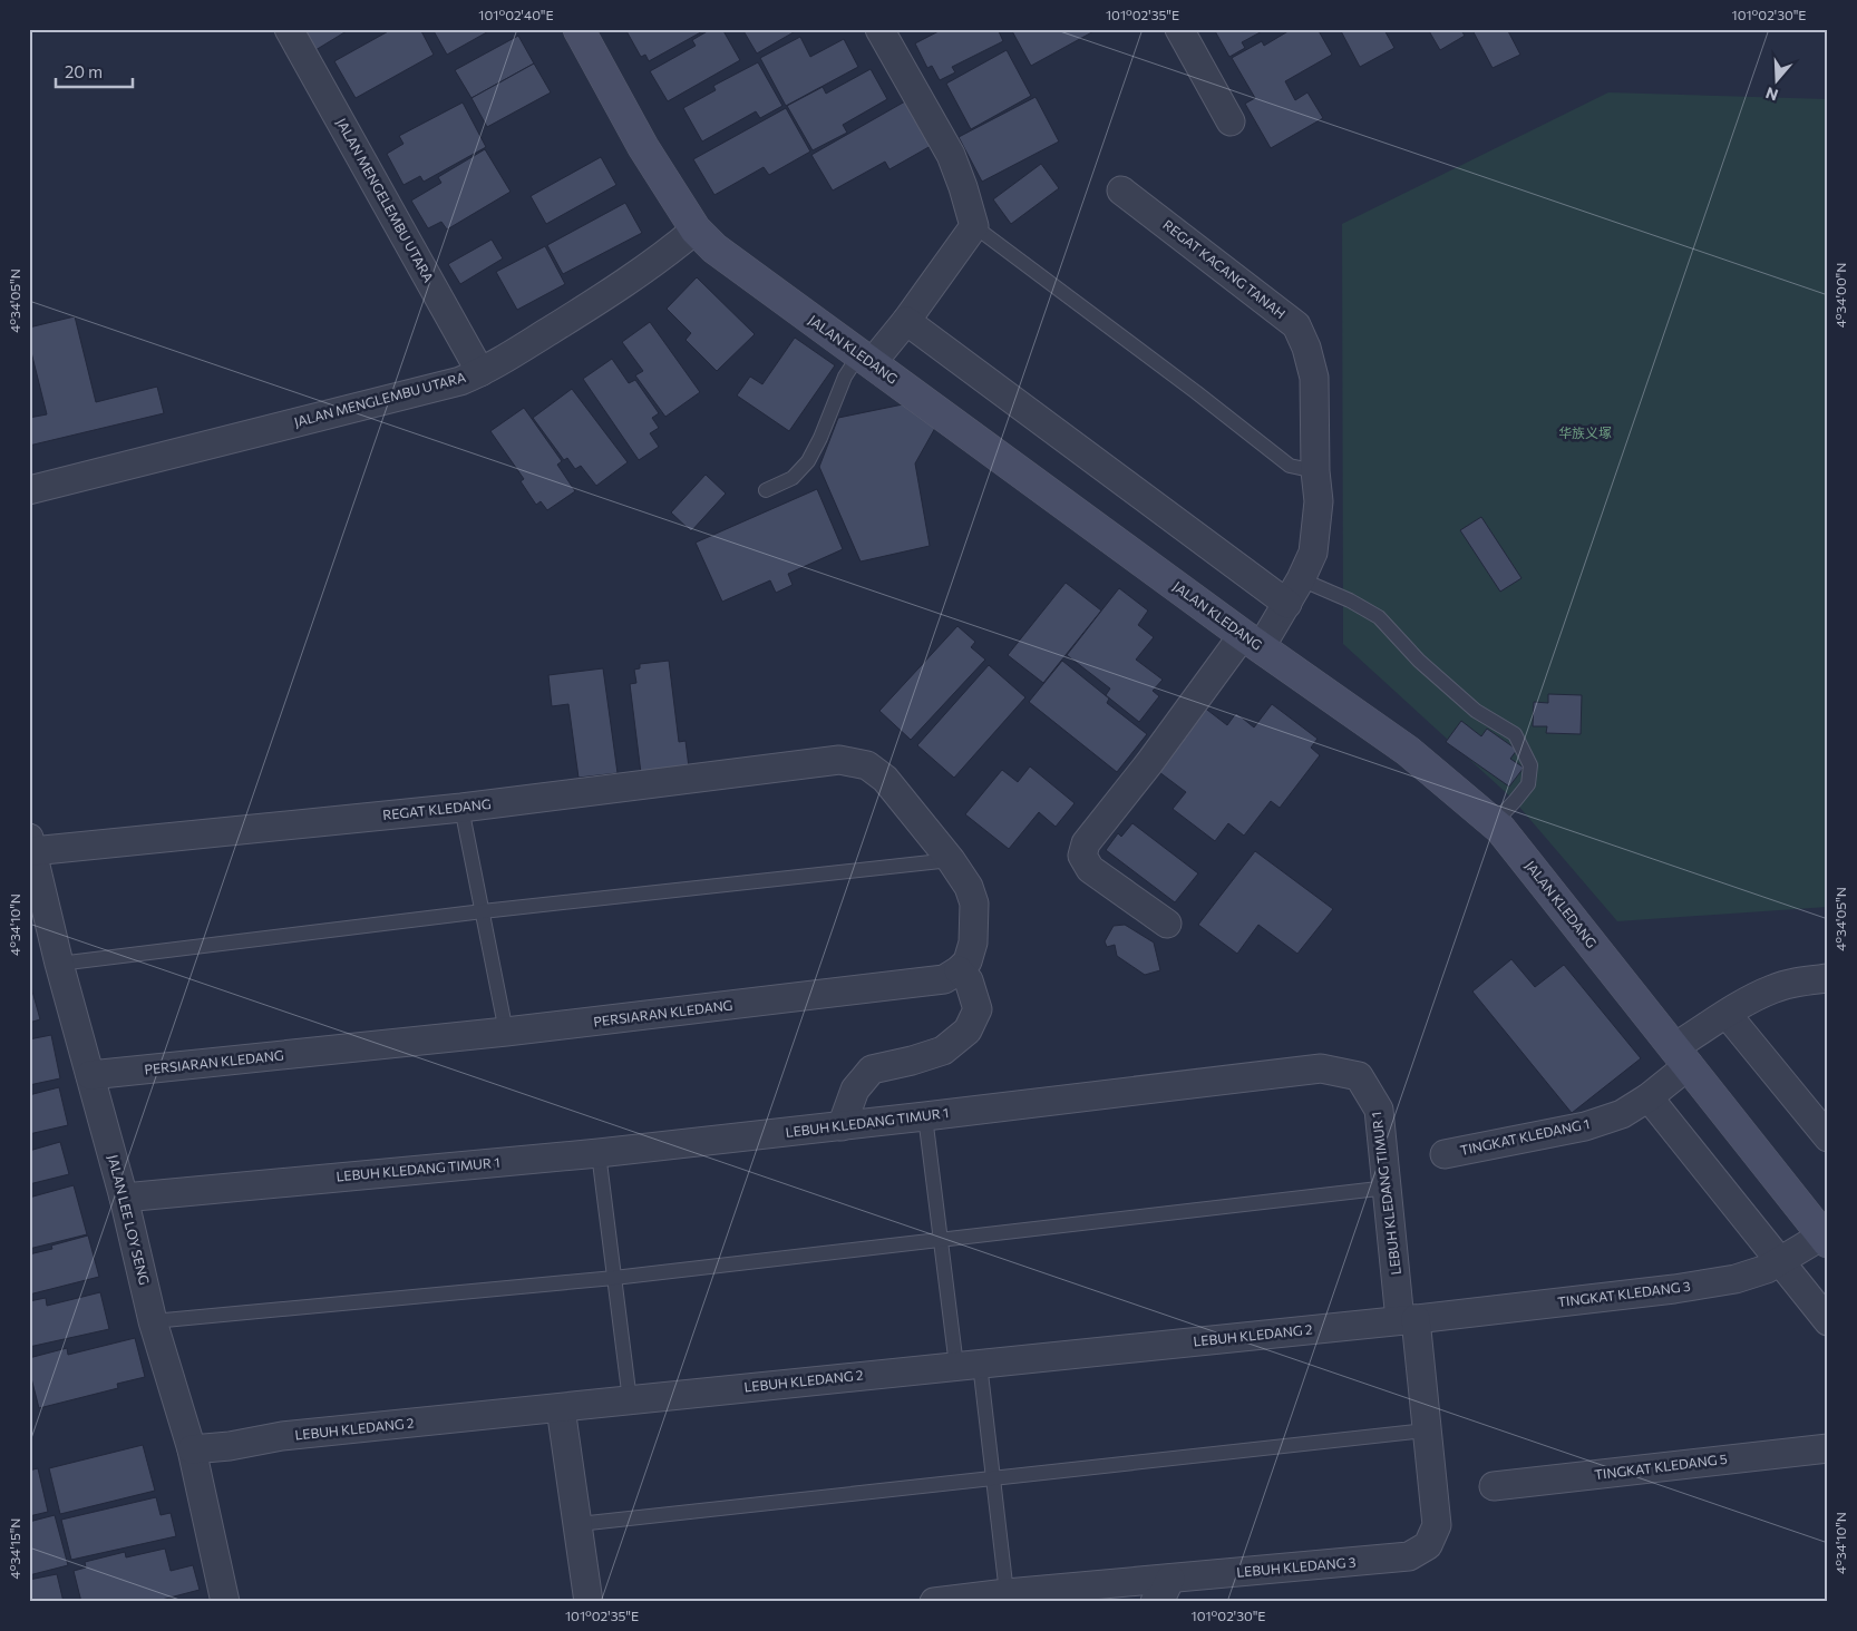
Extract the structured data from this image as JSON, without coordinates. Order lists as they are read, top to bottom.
{
  "streets": {
    "main road": ["JALAN KLEDANG"],
    "street": [
      "JALAN MENGELEMBU UTARA",
      "REGAT KACANG TANAH",
      "JALAN MENGLEMBU UTARA",
      "REGAT KLEDANG",
      "PERSIARAN KLEDANG",
      "LEBUH KLEDANG TIMUR 1",
      "TINGKAT KLEDANG 1",
      "JALAN LEE LOY SENG",
      "TINGKAT KLEDANG 3",
      "LEBUH KLEDANG 2",
      "TINGKAT KLEDANG 5",
      "LEBUH KLEDANG 3"
    ]
  },
  "crossings": [
    ["JALAN MENGELEMBU UTARA", "JALAN MENGLEMBU UTARA"],
    ["REGAT KACANG TANAH", "JALAN KLEDANG"],
    ["JALAN KLEDANG", "JALAN MENGLEMBU UTARA"],
    ["JALAN KLEDANG", "TINGKAT KLEDANG 1"],
    ["JALAN KLEDANG", "TINGKAT KLEDANG 3"],
    ["REGAT KLEDANG", "JALAN LEE LOY SENG"],
    ["PERSIARAN KLEDANG", "JALAN LEE LOY SENG"],
    ["LEBUH KLEDANG TIMUR 1", "JALAN LEE LOY SENG"],
    ["LEBUH KLEDANG TIMUR 1", "TINGKAT KLEDANG 3"],
    ["LEBUH KLEDANG TIMUR 1", "LEBUH KLEDANG 2"],
    ["LEBUH KLEDANG TIMUR 1", "LEBUH KLEDANG 3"],
    ["JALAN LEE LOY SENG", "LEBUH KLEDANG 2"],
    ["TINGKAT KLEDANG 3", "LEBUH KLEDANG 2"],
    ["TINGKAT KLEDANG 3", "LEBUH KLEDANG 3"],
    ["LEBUH KLEDANG 2", "LEBUH KLEDANG 3"]
  ],
  "parks": ["华族义塚"],
  "scale_bar": "20 m",
  "north": "bottom",
  "coordinates": [
    "101°02'40\"E",
    "101°02'35\"E",
    "101°02'30\"E",
    "4°34'00\"N",
    "4°34'05\"N",
    "4°34'10\"N",
    "4°34'15\"N"
  ]
}
